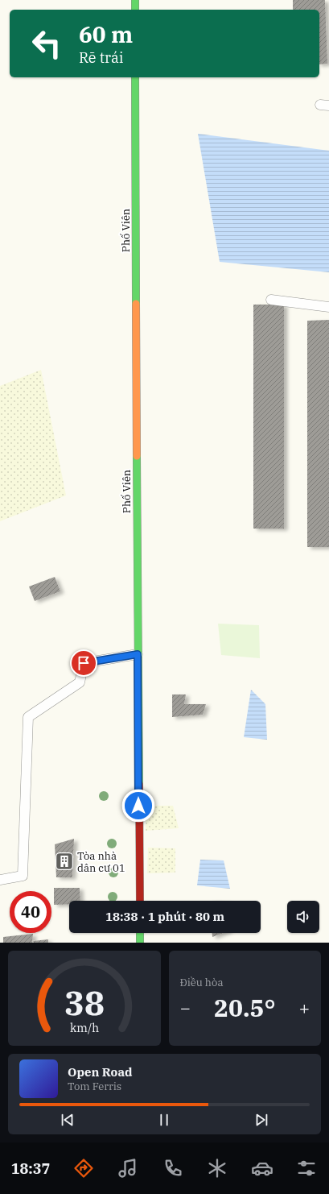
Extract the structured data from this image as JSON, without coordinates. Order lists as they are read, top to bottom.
{
  "streets": {
    "street": ["Phố Viên"]
  },
  "places": {
    "building": ["Tòa nhà dân cư 01"]
  },
  "page": {
    "turn": ["60 m", "Rẽ trái"],
    "limit": "40",
    "trip": "18:38 · 1 phút · 80 m",
    "tile": "Điều hòa",
    "heat": ["−", "20.5°", "+"],
    "song": ["Open Road", "Tom Ferris"],
    "tabs": "18:37",
    "gauge": ["38", "km/h"]
  }
}
